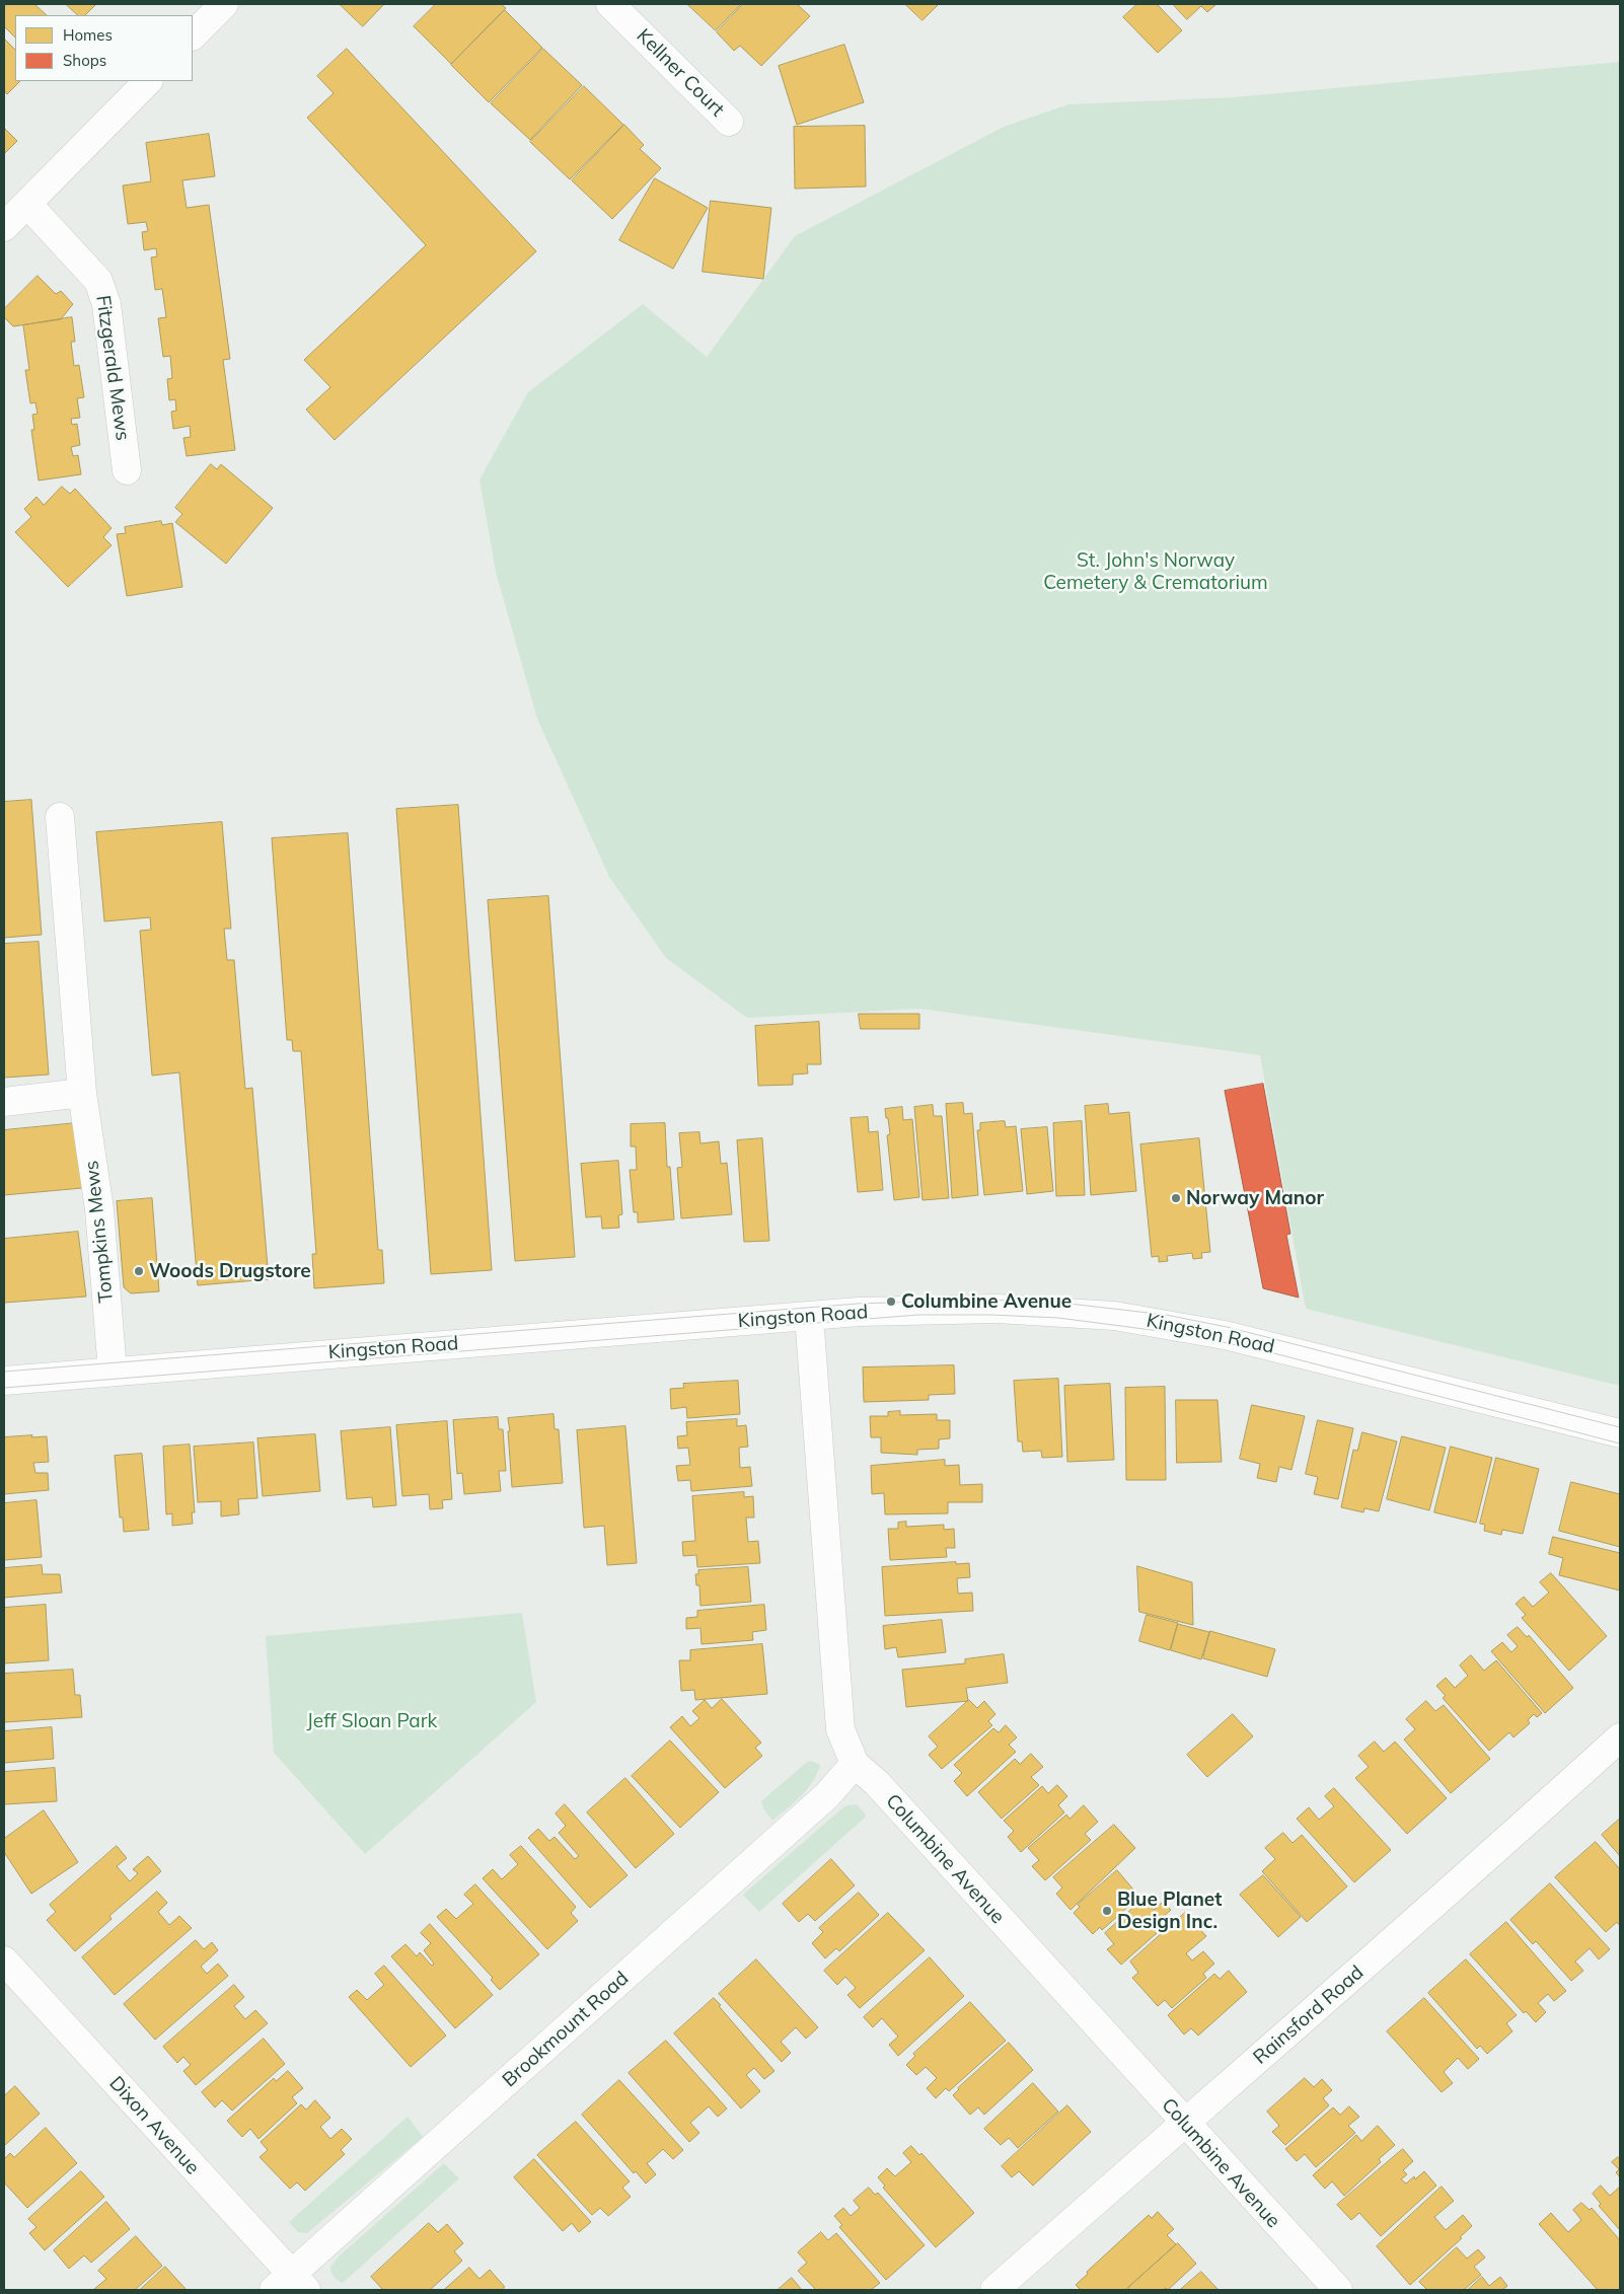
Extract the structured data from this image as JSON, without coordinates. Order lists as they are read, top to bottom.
{
  "streets": {
    "street": [
      "Kellner Court",
      "Fitzgerald Mews",
      "Tompkins Mews",
      "Kingston Road",
      "Columbine Avenue",
      "Rainsford Road",
      "Brookmount Road",
      "Dixon Avenue"
    ]
  },
  "crossings": [
    ["Tompkins Mews", "Kingston Road"],
    ["Kingston Road", "Columbine Avenue"],
    ["Columbine Avenue", "Rainsford Road"],
    ["Columbine Avenue", "Brookmount Road"],
    ["Brookmount Road", "Dixon Avenue"]
  ],
  "parks": ["St. John's Norway Cemetery & Crematorium", "Jeff Sloan Park"],
  "places": [
    "Norway Manor",
    "Woods Drugstore",
    "Columbine Avenue",
    "Blue Planet Design Inc."
  ],
  "legend": ["Homes", "Shops"]
}
